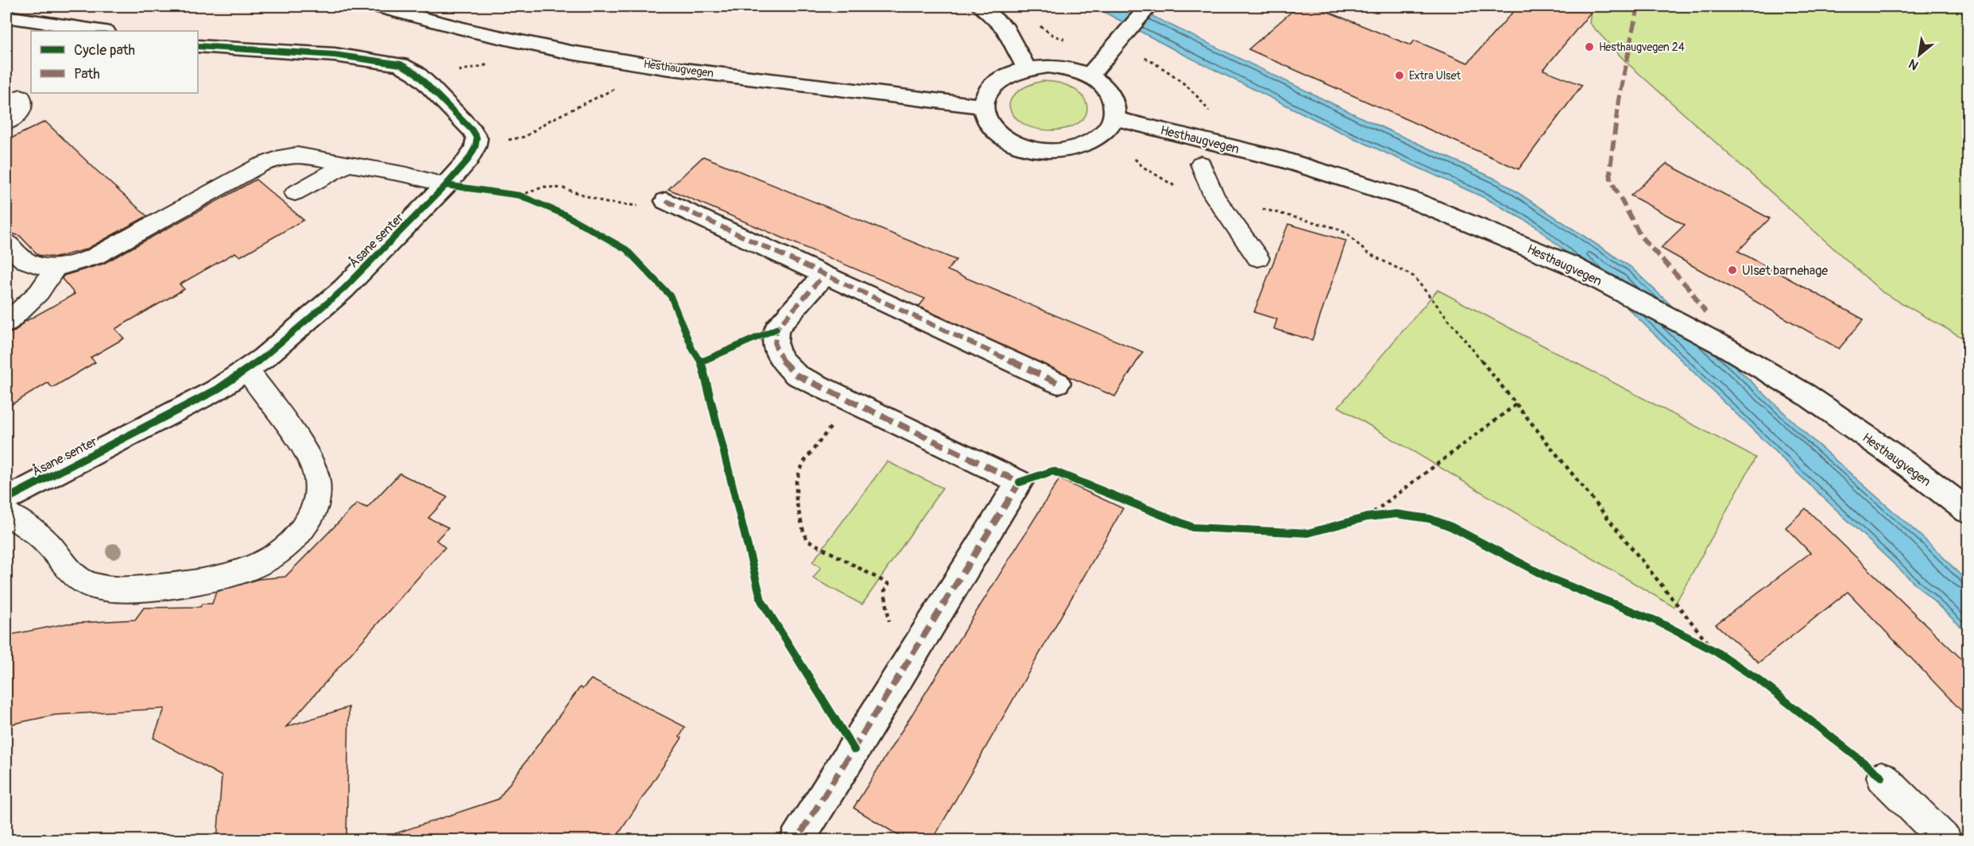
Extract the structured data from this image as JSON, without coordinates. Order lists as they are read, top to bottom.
{
  "streets": {
    "street": ["Hesthaugvegen", "Åsane senter"]
  },
  "places": ["Hesthaugvegen 24", "Extra Ulset", "Ulset barnehage"],
  "legend": ["Cycle path", "Path"],
  "north": "bottom left"
}
